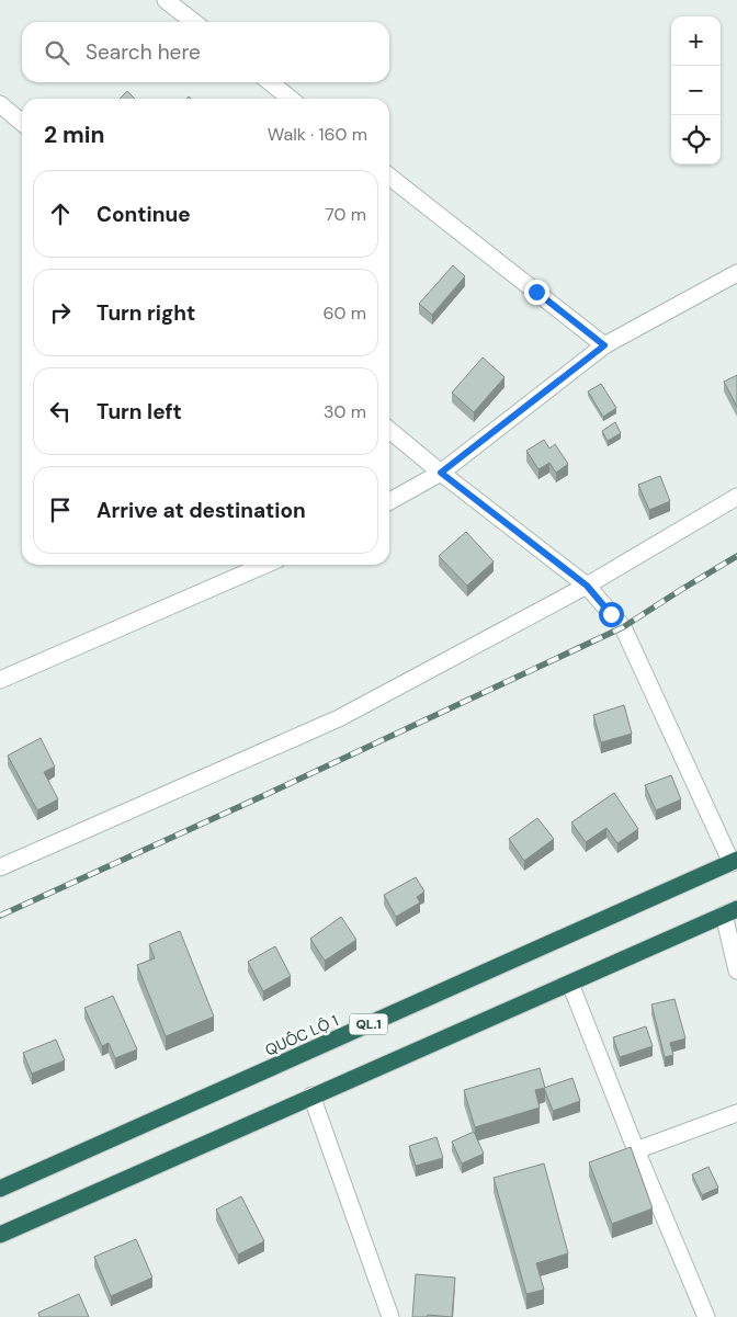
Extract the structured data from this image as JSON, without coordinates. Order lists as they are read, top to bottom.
{
  "streets": {
    "highway": ["QL.1", "QUỐC LỘ 1"]
  },
  "page": {
    "map_buttons": ["+", "−"],
    "search": "Search here",
    "heading": ["2 min", "Walk · 160 m"],
    "list": [
      ["Continue", "70 m"],
      ["Turn right", "60 m"],
      ["Turn left", "30 m"],
      "Arrive at destination"
    ]
  }
}
